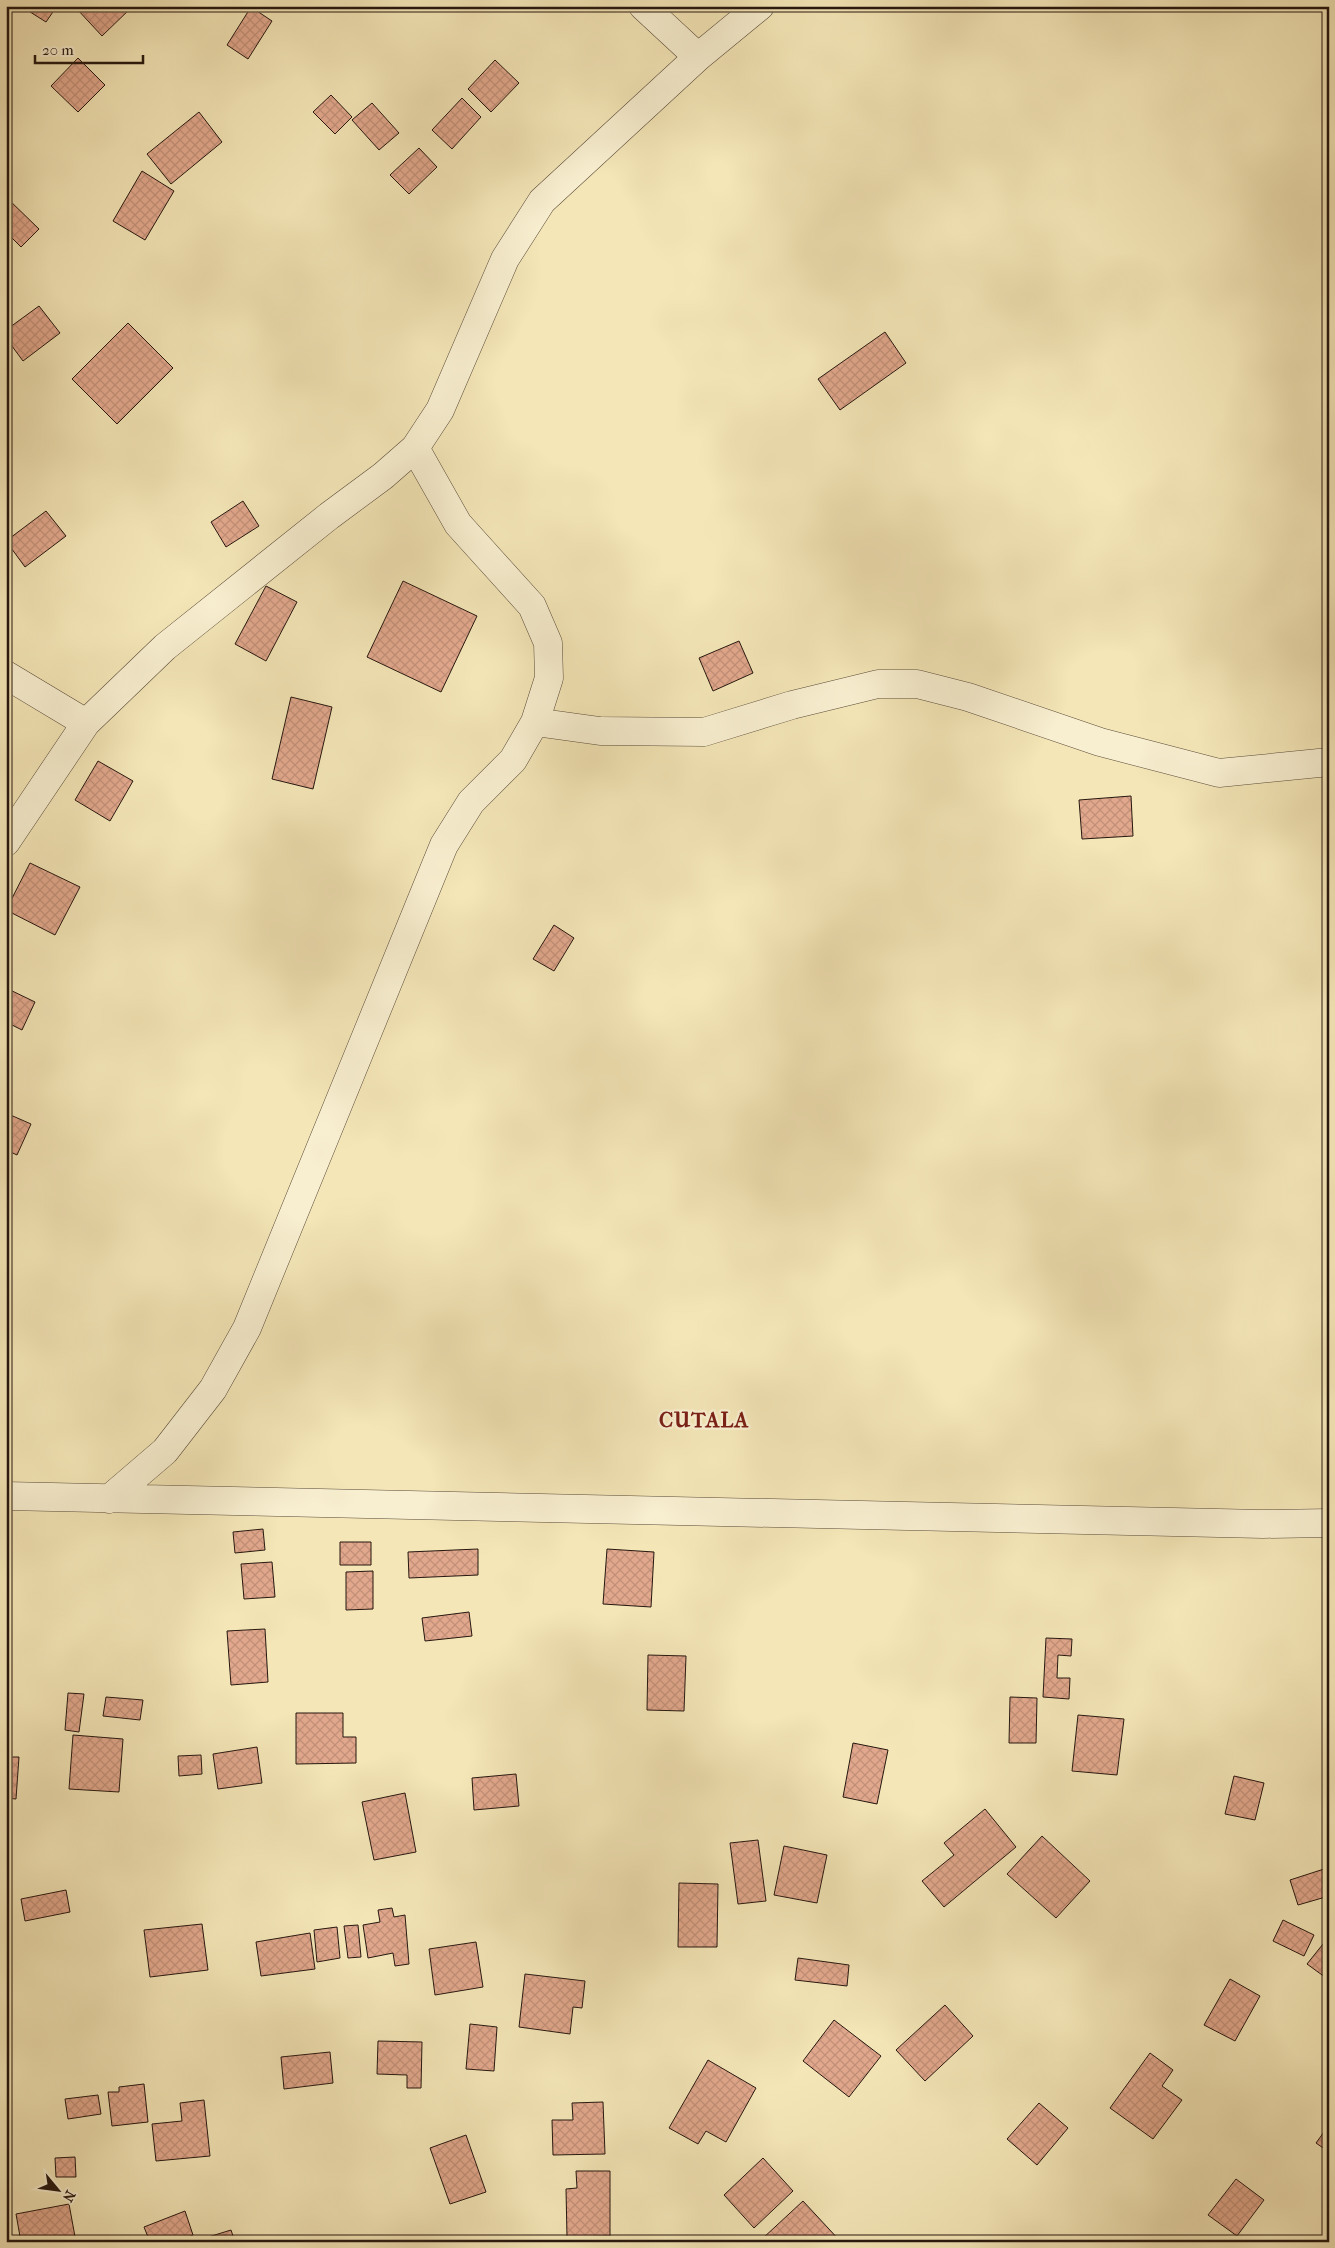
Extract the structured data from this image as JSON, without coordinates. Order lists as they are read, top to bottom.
{
  "districts": ["CUTALA"],
  "scale_bar": "20 m",
  "north": "bottom right"
}
